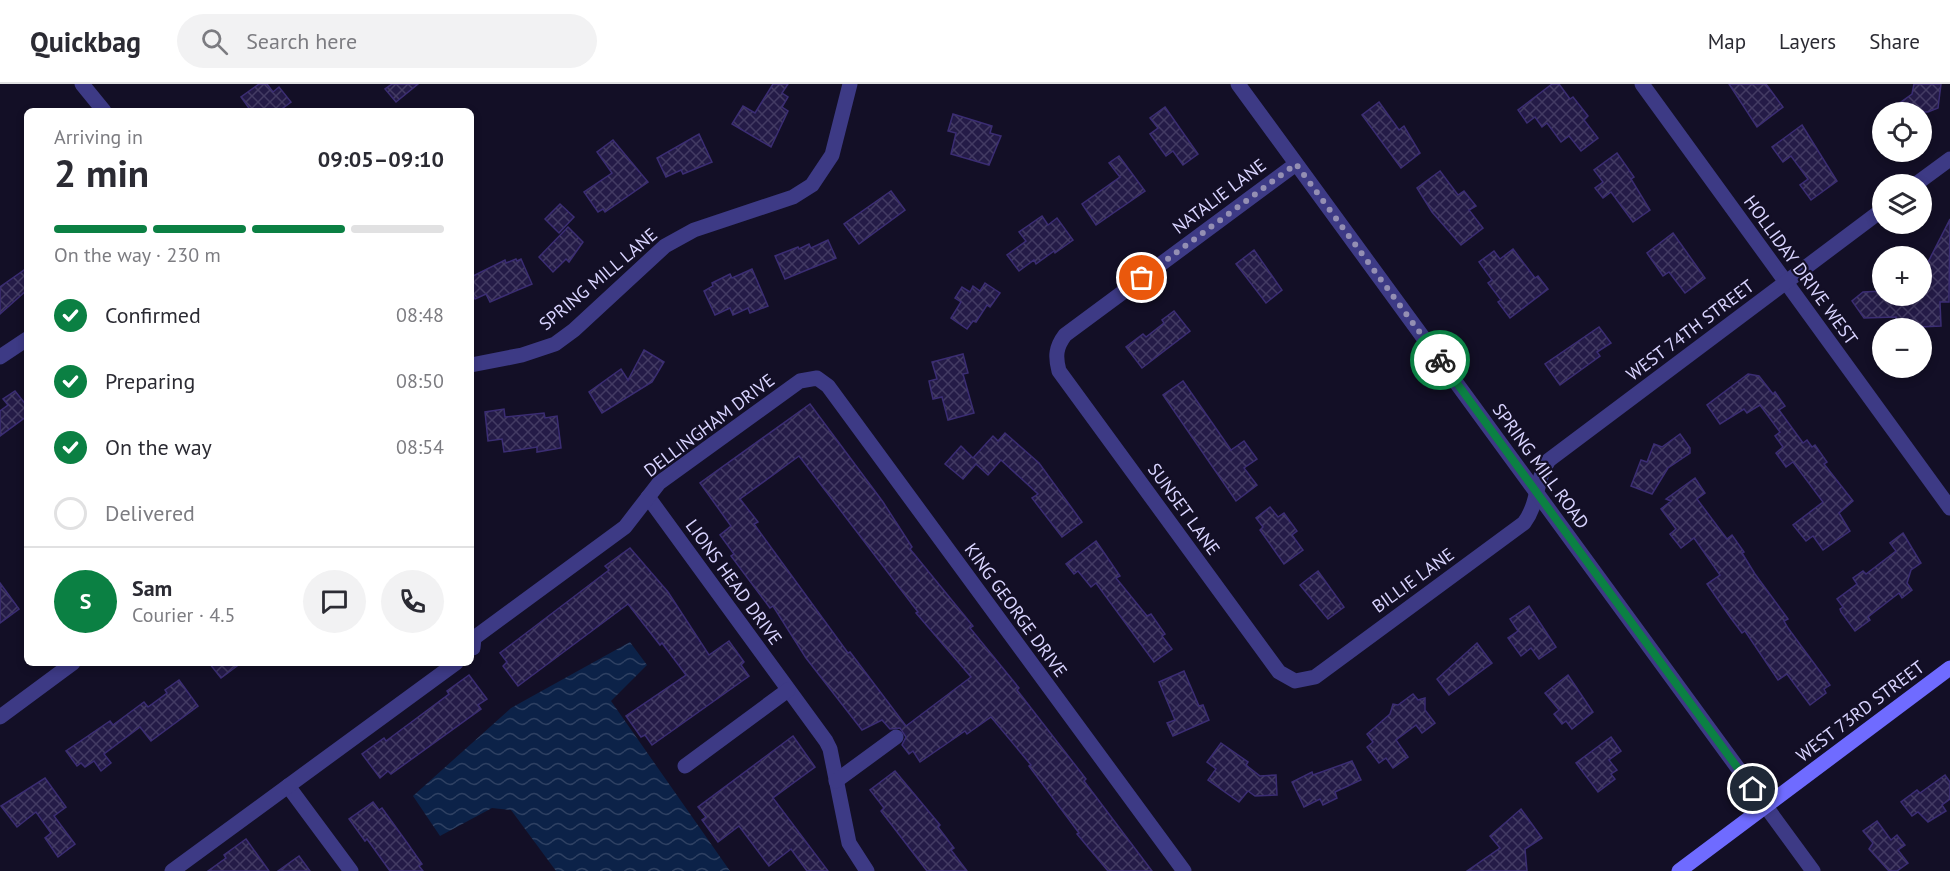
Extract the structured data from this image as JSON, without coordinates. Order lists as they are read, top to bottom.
{
  "streets": {
    "main road": ["WEST 73RD STREET"],
    "street": [
      "NATALIE LANE",
      "HOLLIDAY DRIVE WEST",
      "SPRING MILL LANE",
      "WEST 74TH STREET",
      "DELLINGHAM DRIVE",
      "SPRING MILL ROAD",
      "SUNSET LANE",
      "BILLIE LANE",
      "LIONS HEAD DRIVE",
      "KING GEORGE DRIVE"
    ]
  },
  "crossings": [
    ["NATALIE LANE", "SPRING MILL ROAD"],
    ["NATALIE LANE", "SUNSET LANE"],
    ["HOLLIDAY DRIVE WEST", "WEST 74TH STREET"],
    ["WEST 74TH STREET", "SPRING MILL ROAD"],
    ["WEST 74TH STREET", "BILLIE LANE"],
    ["DELLINGHAM DRIVE", "LIONS HEAD DRIVE"],
    ["DELLINGHAM DRIVE", "KING GEORGE DRIVE"],
    ["SPRING MILL ROAD", "BILLIE LANE"],
    ["SPRING MILL ROAD", "WEST 73RD STREET"],
    ["SUNSET LANE", "BILLIE LANE"]
  ],
  "page": {
    "header": "Quickbag",
    "search": "Search here",
    "nav": ["Map", "Layers", "Share"],
    "map_buttons": ["+", "−"],
    "heading": ["2 min", "Arriving in", "09:05–09:10"],
    "panel": ["Sam", "Courier · 4.5"],
    "bar": "On the way · 230 m",
    "list": [
      ["Confirmed", "08:48"],
      ["Preparing", "08:50"],
      ["On the way", "08:54"],
      "Delivered"
    ],
    "round": "S"
  }
}
